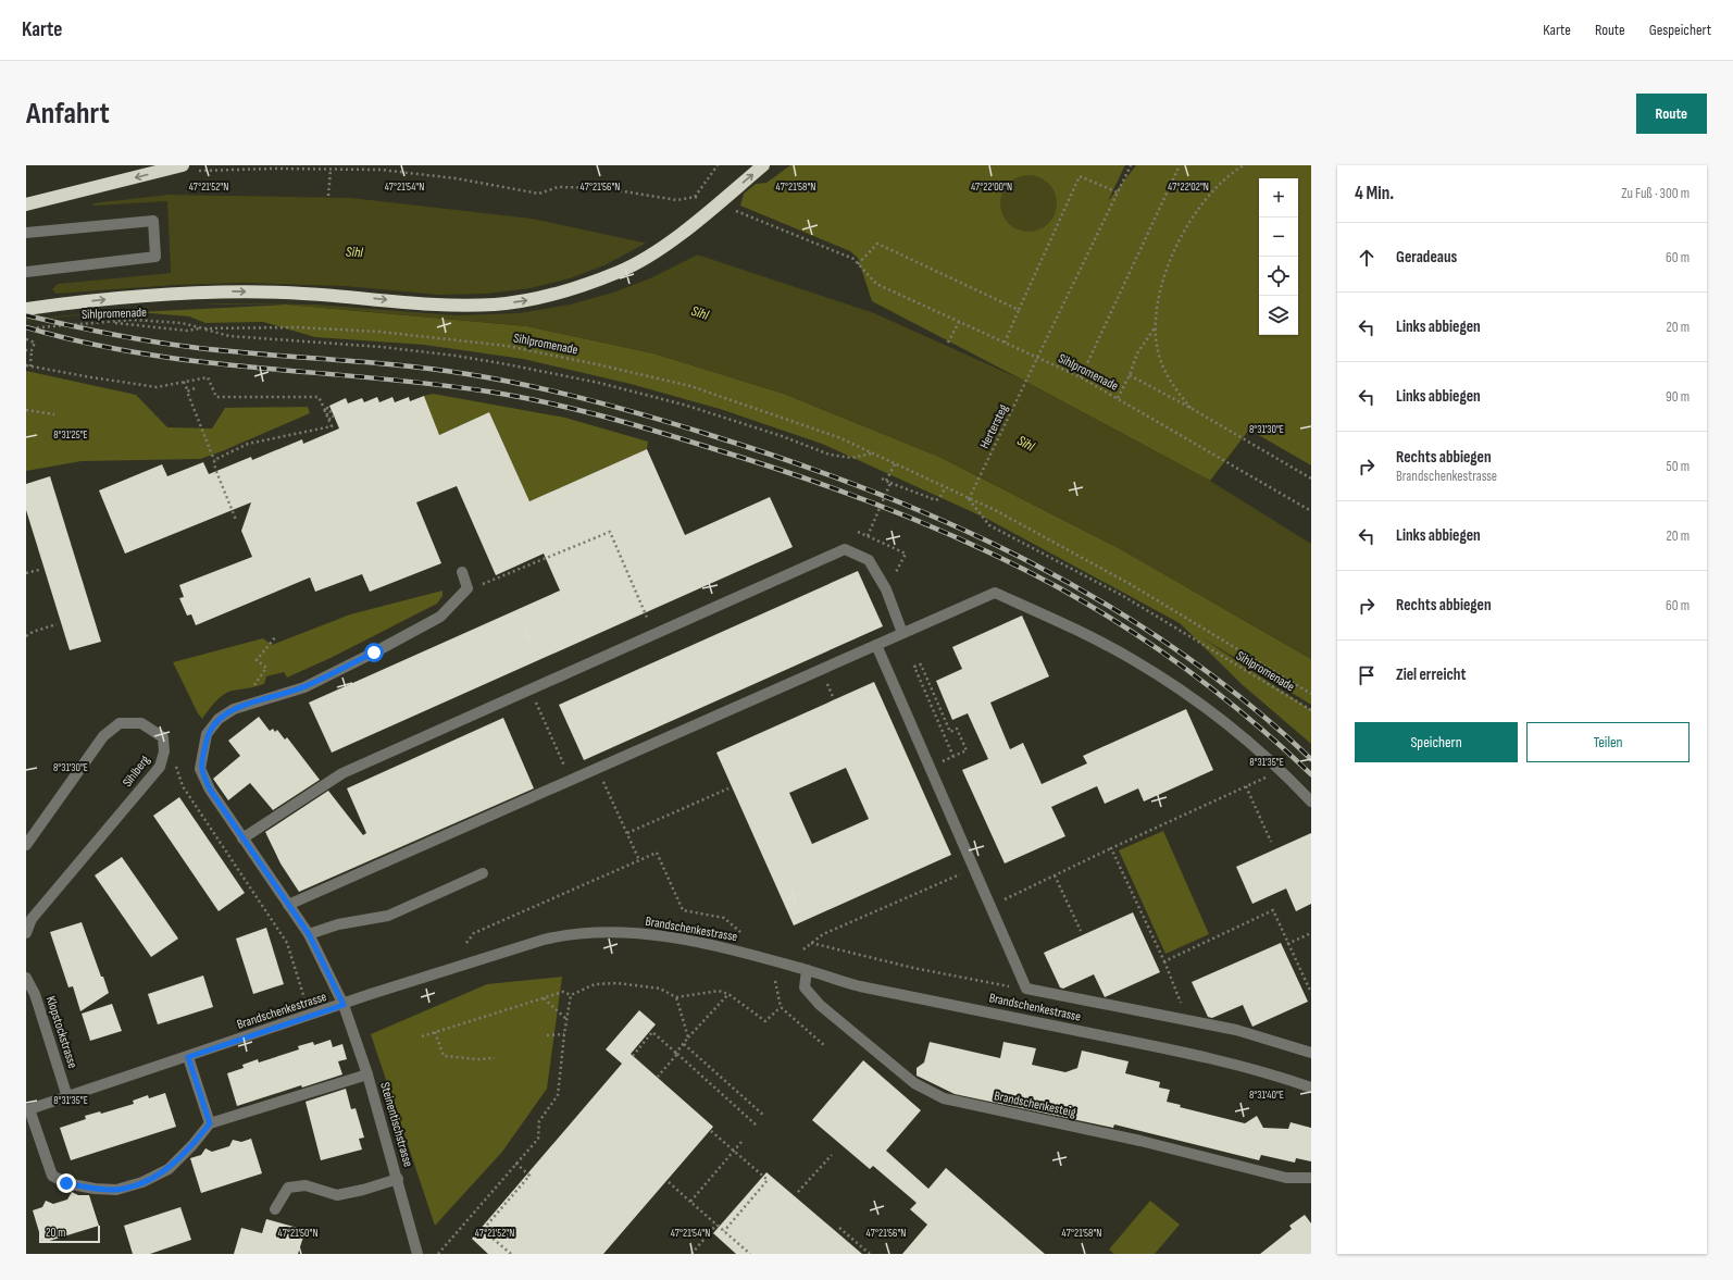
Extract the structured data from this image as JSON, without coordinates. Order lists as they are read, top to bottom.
{
  "streets": {
    "street": [
      "Sihlberg",
      "Brandschenkestrasse",
      "Klopstockstrasse",
      "Brandschenkesteig",
      "Steinentischstrasse"
    ],
    "path": ["Sihlpromenade", "Hertersteg"]
  },
  "crossings": [
    ["Sihlpromenade", "Hertersteg"],
    ["Brandschenkestrasse", "Klopstockstrasse"],
    ["Brandschenkestrasse", "Brandschenkesteig"],
    ["Brandschenkestrasse", "Steinentischstrasse"]
  ],
  "water": ["Sihl"],
  "scale_bar": "20 m",
  "page": {
    "header": "Karte",
    "nav": ["Karte", "Route", "Gespeichert"],
    "buttons": [
      "Route",
      ["Speichern", "Teilen"]
    ],
    "title": "Anfahrt",
    "heading": ["4 Min.", "Zu Fuß · 300 m"],
    "map_buttons": ["+", "−"],
    "list": [
      ["Geradeaus", "60 m"],
      ["Links abbiegen", "20 m"],
      ["Links abbiegen", "90 m"],
      ["Rechts abbiegen", "Brandschenkestrasse", "50 m"],
      ["Links abbiegen", "20 m"],
      ["Rechts abbiegen", "60 m"],
      "Ziel erreicht"
    ],
    "scale": "20 m"
  },
  "coordinates": [
    "47°21'52\"N",
    "47°21'54\"N",
    "47°21'56\"N",
    "47°21'58\"N",
    "47°22'00\"N",
    "47°22'02\"N",
    "8°31'30\"E",
    "8°31'25\"E",
    "8°31'35\"E",
    "8°31'40\"E",
    "47°21'50\"N"
  ]
}
